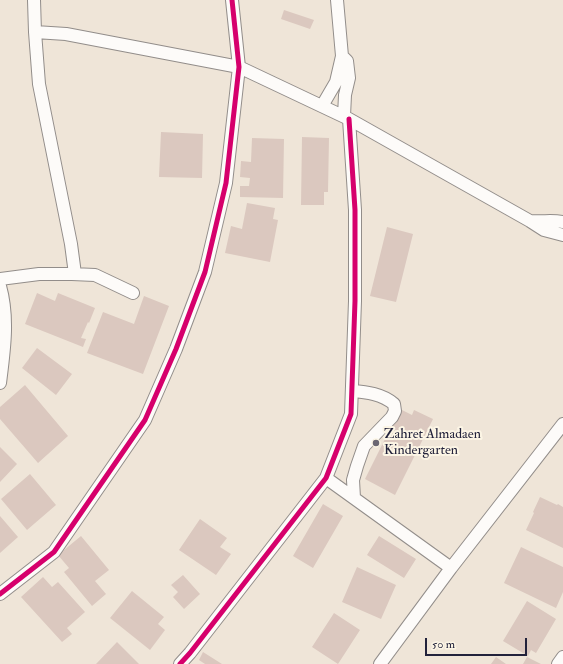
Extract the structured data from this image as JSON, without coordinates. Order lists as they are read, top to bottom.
{
  "places": ["Zahret Almadaen Kindergarten"],
  "scale_bar": "50 m"
}
